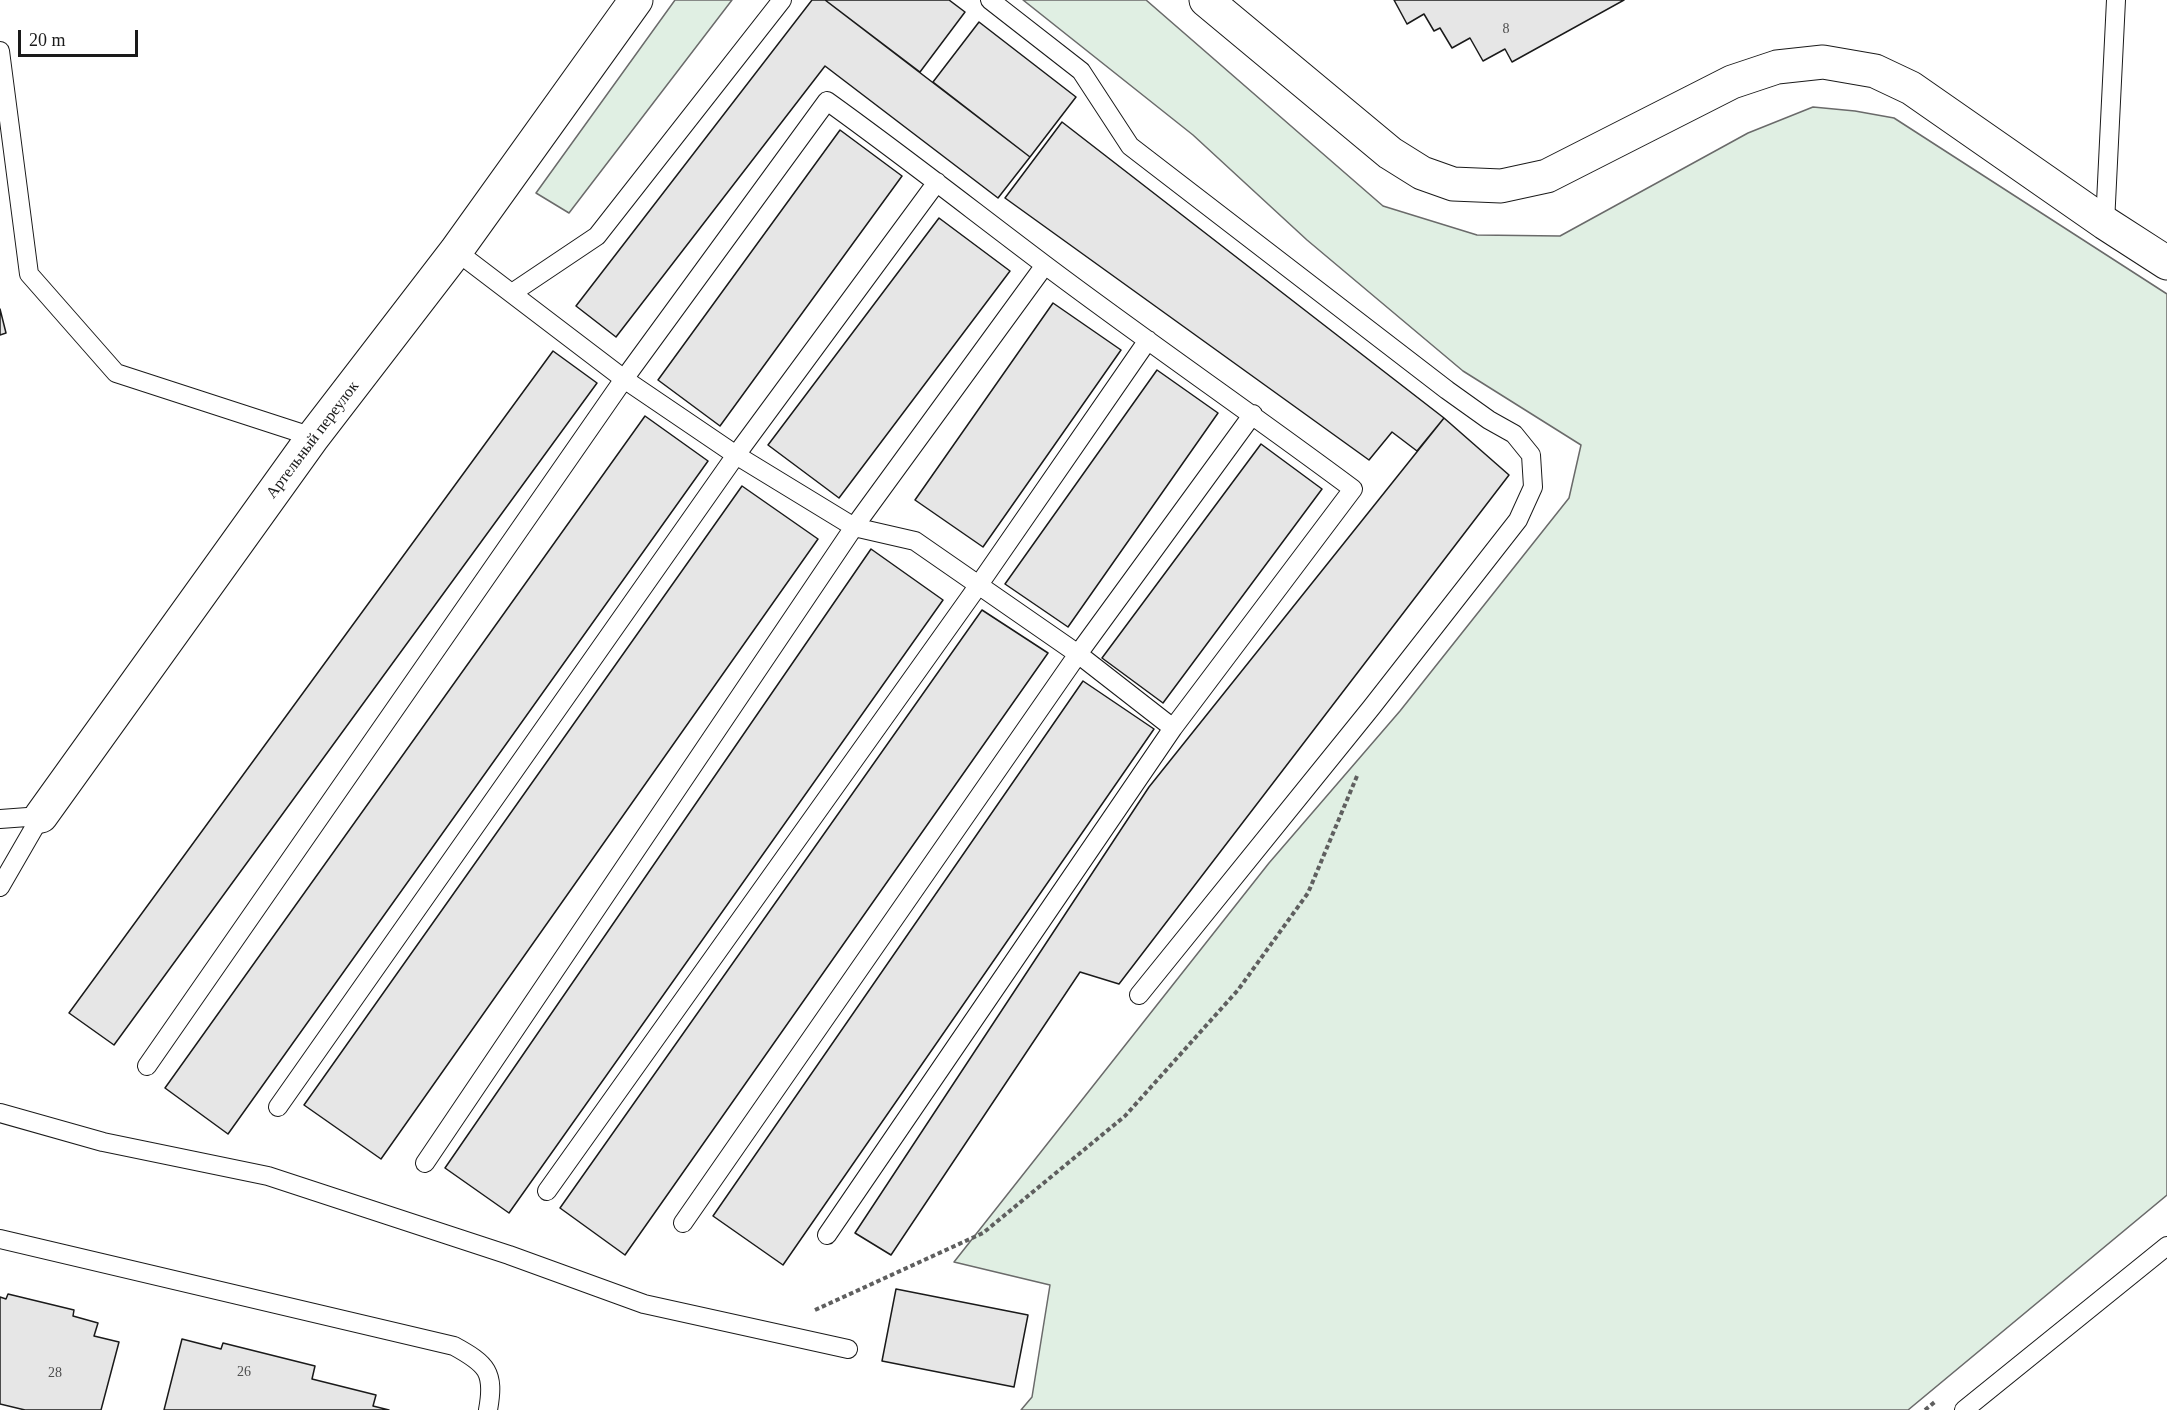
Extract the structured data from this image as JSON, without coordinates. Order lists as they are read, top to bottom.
{
  "streets": {
    "street": ["Артельный переулок"]
  },
  "house_numbers": ["8", "26", "28"],
  "scale_bar": "20 m"
}
